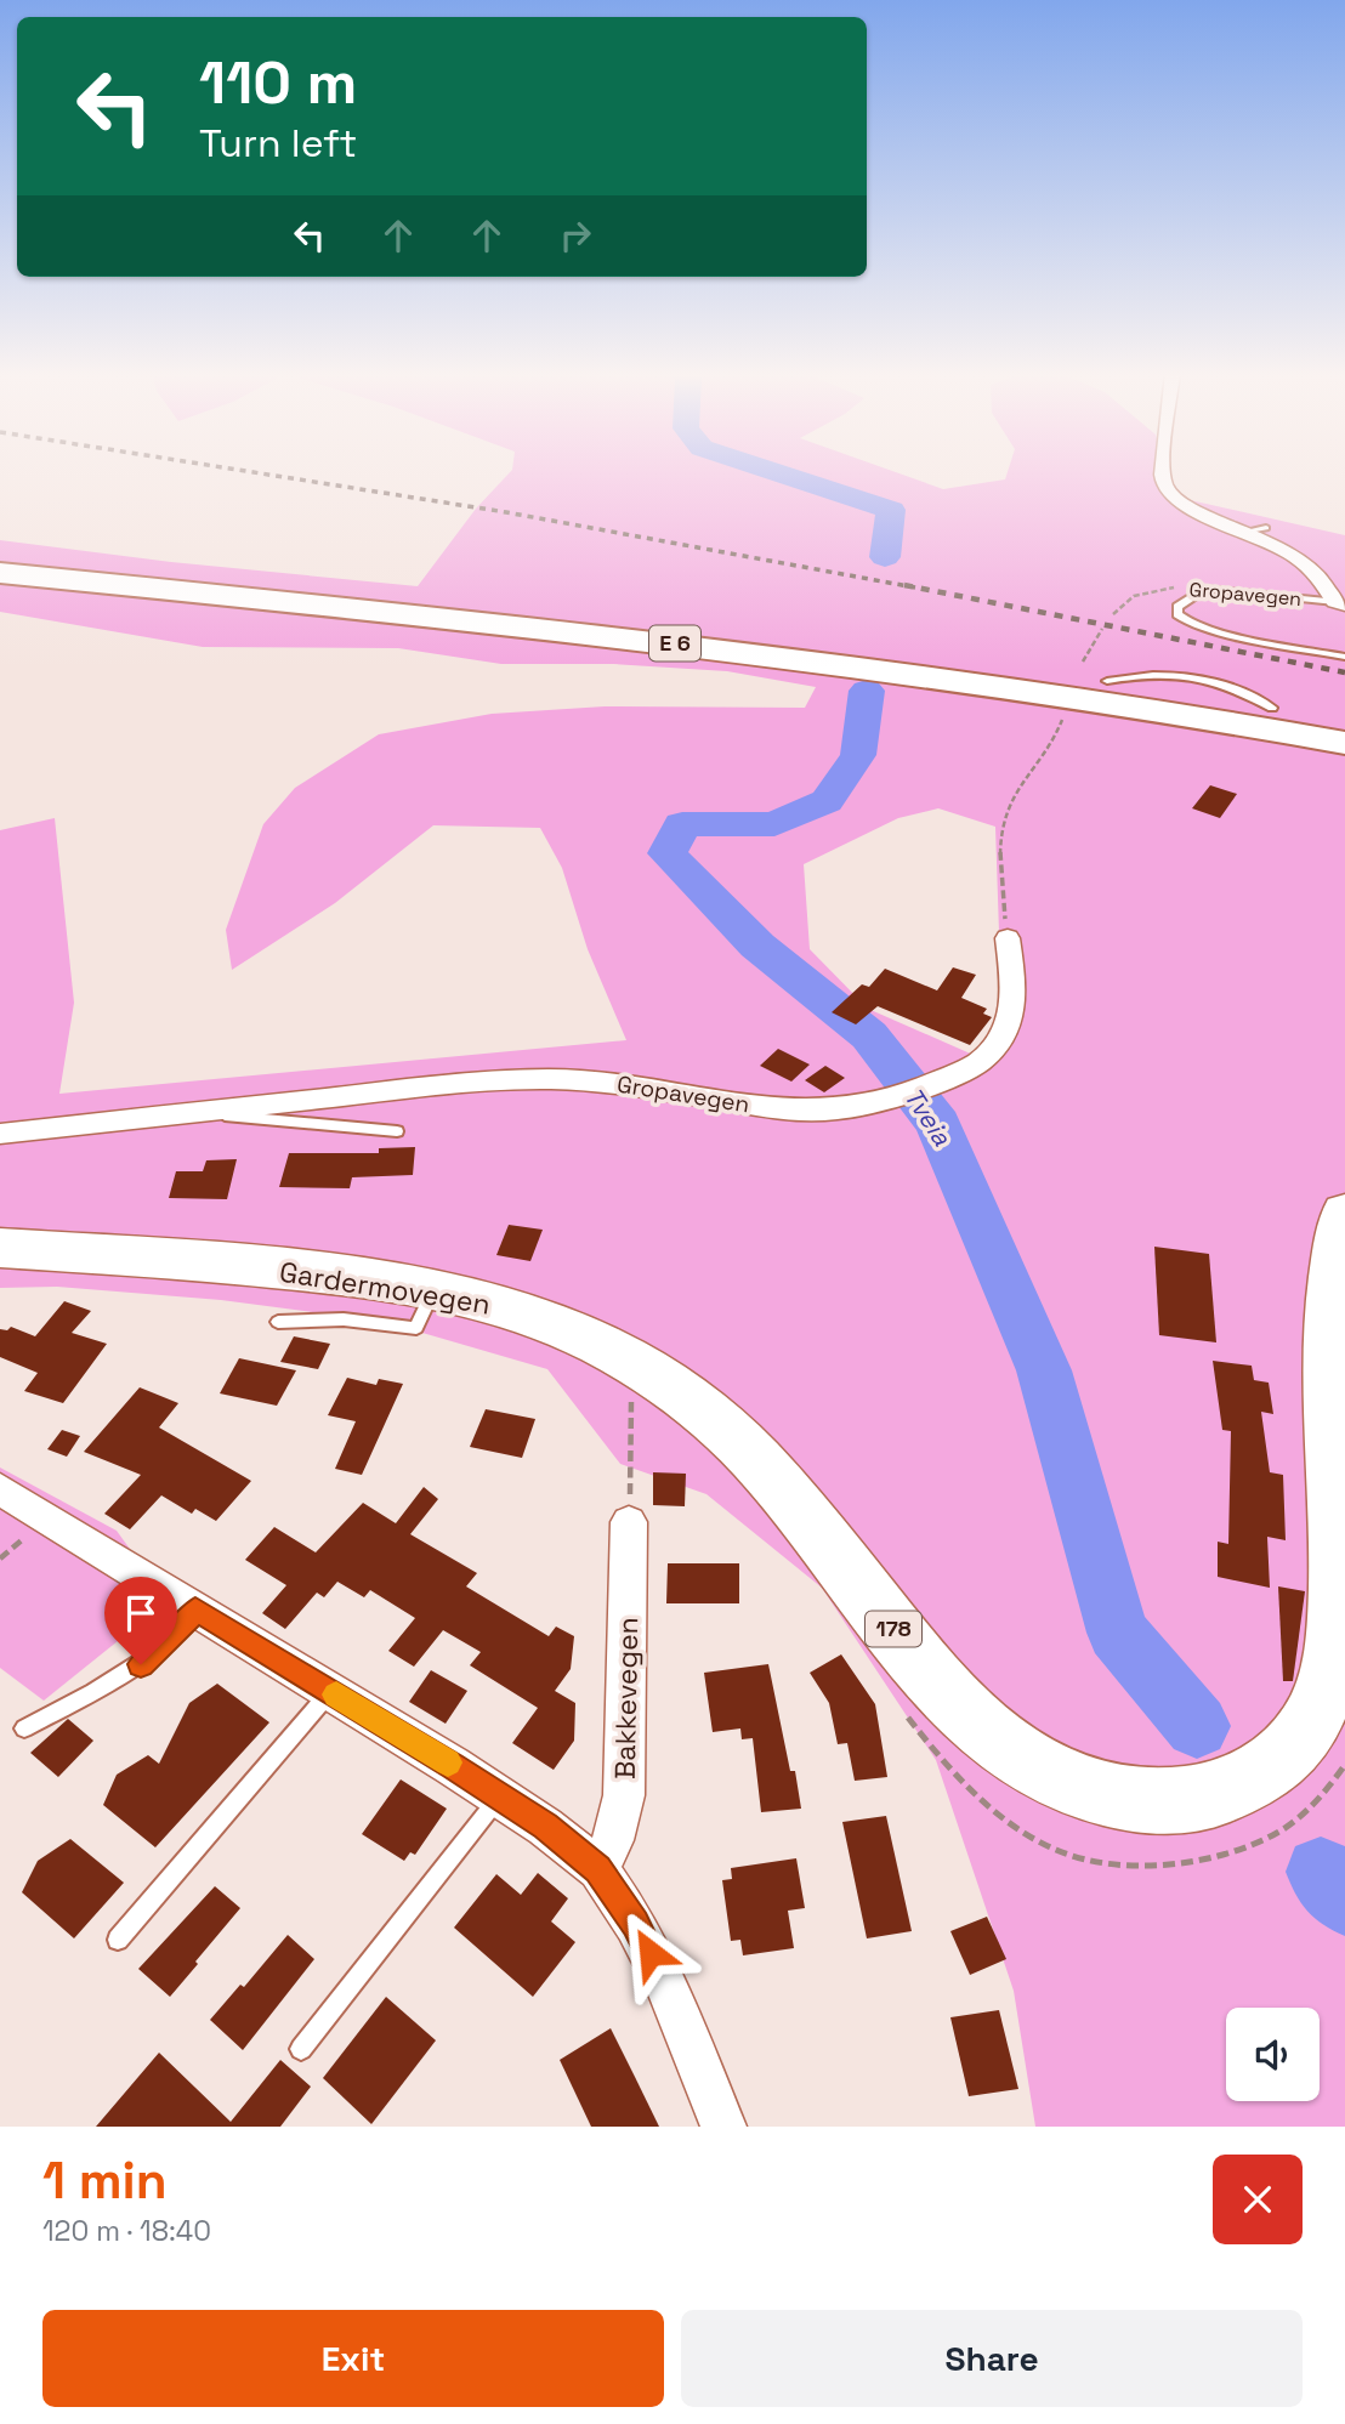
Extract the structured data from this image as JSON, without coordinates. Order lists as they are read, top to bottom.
{
  "streets": {
    "highway": ["E 6"],
    "main road": ["Gardermovegen", "178"],
    "street": ["Gropavegen", "Bakkevegen"]
  },
  "water": ["Tveia"],
  "page": {
    "turn": ["110 m", "Turn left"],
    "heading": ["1 min", "120 m · 18:40"],
    "buttons": ["Exit", "Share"]
  }
}
